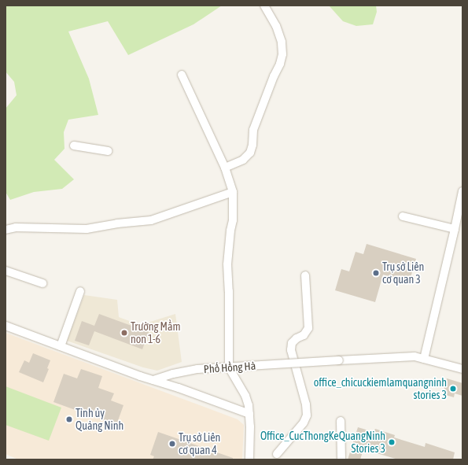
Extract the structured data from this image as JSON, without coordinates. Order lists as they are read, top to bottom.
{
  "streets": {
    "street": ["Phố Hồng Hà"]
  },
  "places": [
    "Trụ sở Liên cơ quan 3",
    "Trường Mầm non 1-6",
    "office_chicuckiemlamquangninh stories 3",
    "Tỉnh ủy Quảng Ninh",
    "Office_CucThongKeQuangNinh Stories 3",
    "Trụ sở Liên cơ quan 4"
  ]
}
